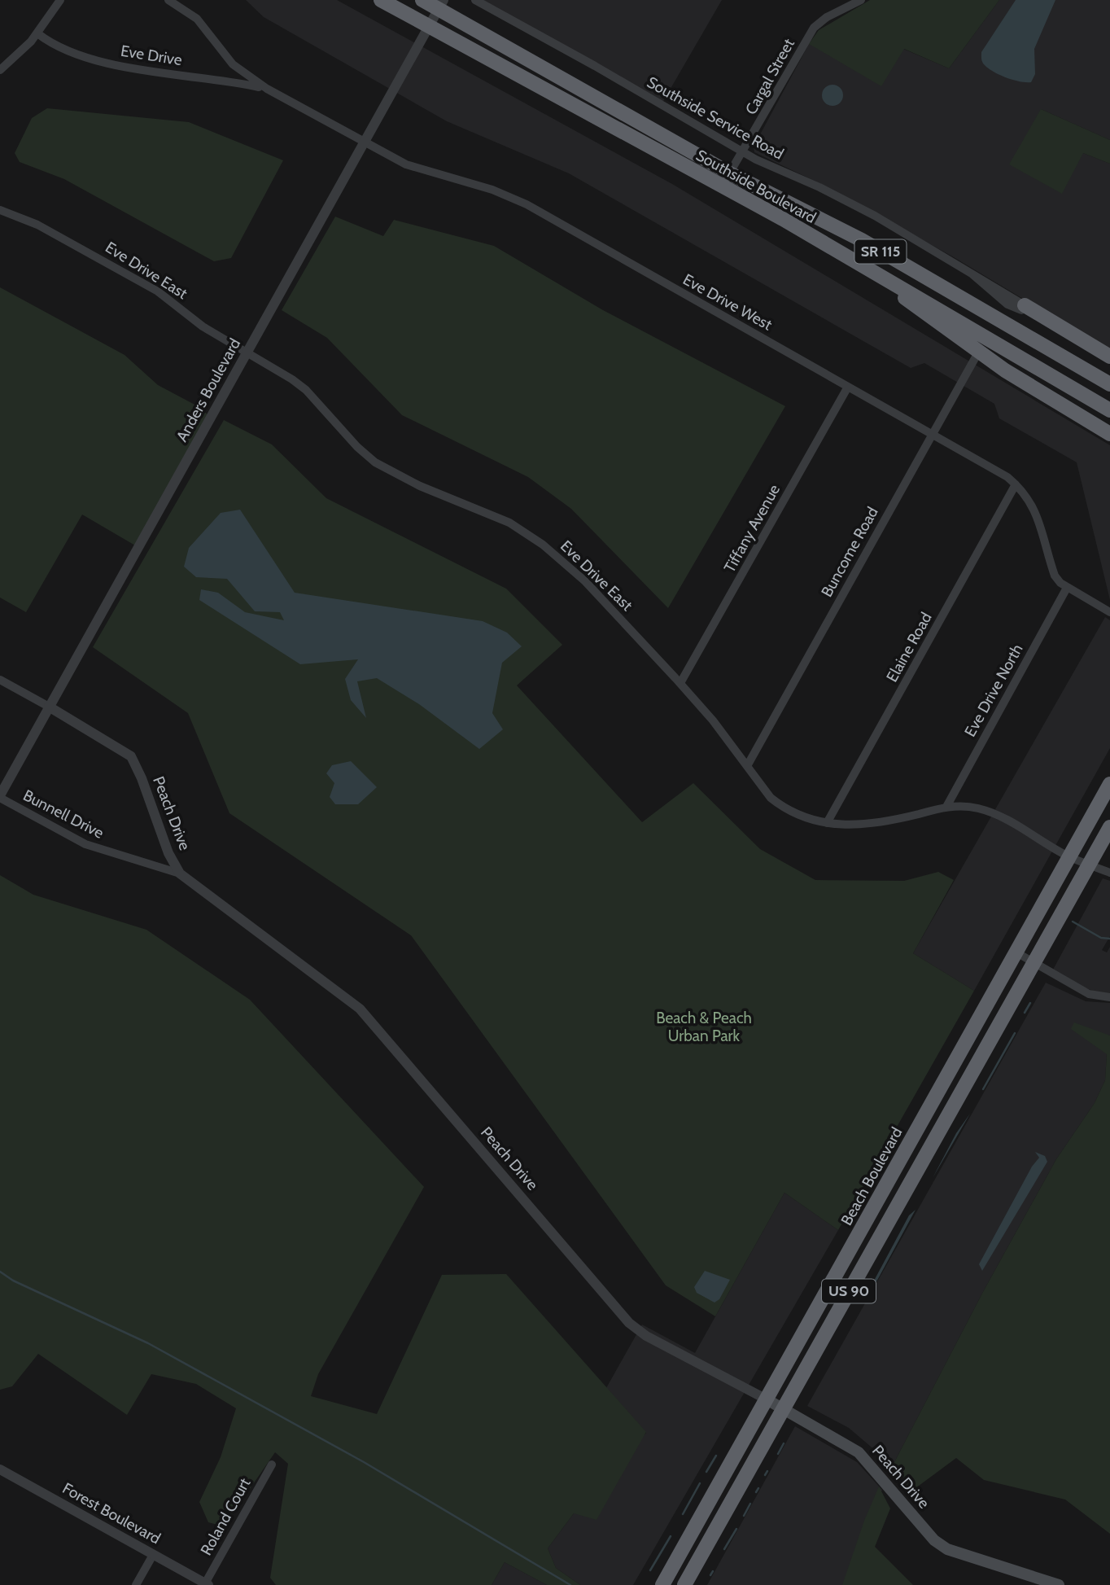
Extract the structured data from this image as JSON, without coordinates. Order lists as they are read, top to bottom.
{
  "streets": {
    "highway": [
      "Southside Boulevard",
      "SR 115",
      "Beach Boulevard",
      "US 90"
    ],
    "main road": ["Peach Drive"],
    "street": [
      "Eve Drive",
      "Cargal Street",
      "Southside Service Road",
      "Eve Drive East",
      "Eve Drive West",
      "Anders Boulevard",
      "Tiffany Avenue",
      "Buncome Road",
      "Elaine Road",
      "Eve Drive North",
      "Bunnell Drive",
      "Forest Boulevard",
      "Roland Court"
    ]
  },
  "crossings": [
    ["Eve Drive", "Eve Drive West"],
    ["Cargal Street", "Southside Service Road"],
    ["Cargal Street", "Southside Boulevard"],
    ["Southside Boulevard", "Anders Boulevard"],
    ["Eve Drive East", "Anders Boulevard"],
    ["Eve Drive East", "Tiffany Avenue"],
    ["Eve Drive East", "Buncome Road"],
    ["Eve Drive East", "Elaine Road"],
    ["Eve Drive East", "Eve Drive North"],
    ["Eve Drive East", "Beach Boulevard"],
    ["Eve Drive East", "US 90"],
    ["Eve Drive West", "Anders Boulevard"],
    ["Eve Drive West", "Tiffany Avenue"],
    ["Eve Drive West", "Buncome Road"],
    ["Eve Drive West", "Elaine Road"],
    ["Eve Drive West", "Eve Drive North"],
    ["Anders Boulevard", "Peach Drive"],
    ["Anders Boulevard", "Bunnell Drive"],
    ["Peach Drive", "Bunnell Drive"],
    ["Peach Drive", "Beach Boulevard"],
    ["Peach Drive", "US 90"],
    ["Forest Boulevard", "Roland Court"]
  ],
  "parks": ["Beach & Peach Urban Park"]
}
